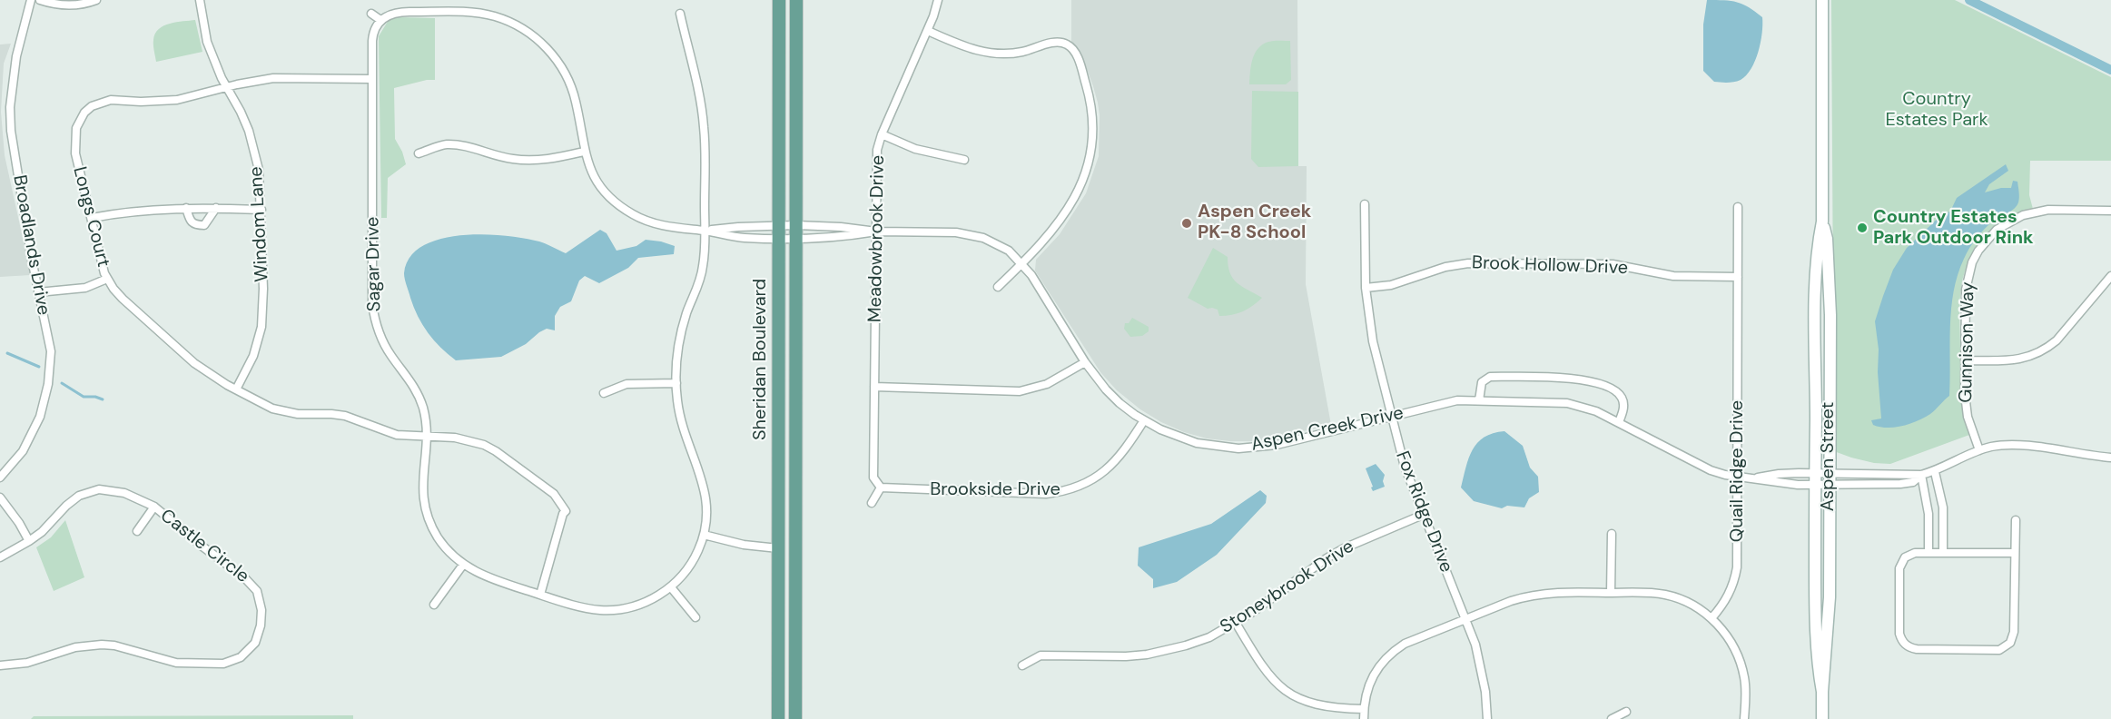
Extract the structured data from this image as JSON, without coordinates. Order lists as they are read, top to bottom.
{
  "streets": {
    "main road": ["Sheridan Boulevard"],
    "street": [
      "Longs Court",
      "Windom Lane",
      "Meadowbrook Drive",
      "Broadlands Drive",
      "Sagar Drive",
      "Brook Hollow Drive",
      "Gunnison Way",
      "Aspen Creek Drive",
      "Aspen Street",
      "Quail Ridge Drive",
      "Brookside Drive",
      "Fox Ridge Drive",
      "Castle Circle",
      "Stoneybrook Drive"
    ]
  },
  "crossings": [
    ["Longs Court", "Windom Lane"],
    ["Longs Court", "Sagar Drive"],
    ["Meadowbrook Drive", "Aspen Creek Drive"],
    ["Meadowbrook Drive", "Brookside Drive"],
    ["Brook Hollow Drive", "Quail Ridge Drive"],
    ["Brook Hollow Drive", "Fox Ridge Drive"],
    ["Sheridan Boulevard", "Aspen Creek Drive"],
    ["Aspen Creek Drive", "Aspen Street"],
    ["Aspen Creek Drive", "Quail Ridge Drive"],
    ["Aspen Creek Drive", "Brookside Drive"],
    ["Aspen Creek Drive", "Fox Ridge Drive"],
    ["Fox Ridge Drive", "Stoneybrook Drive"]
  ],
  "parks": ["Country Estates Park"],
  "places": ["Aspen Creek PK-8 School", "Country Estates Park Outdoor Rink"]
}
